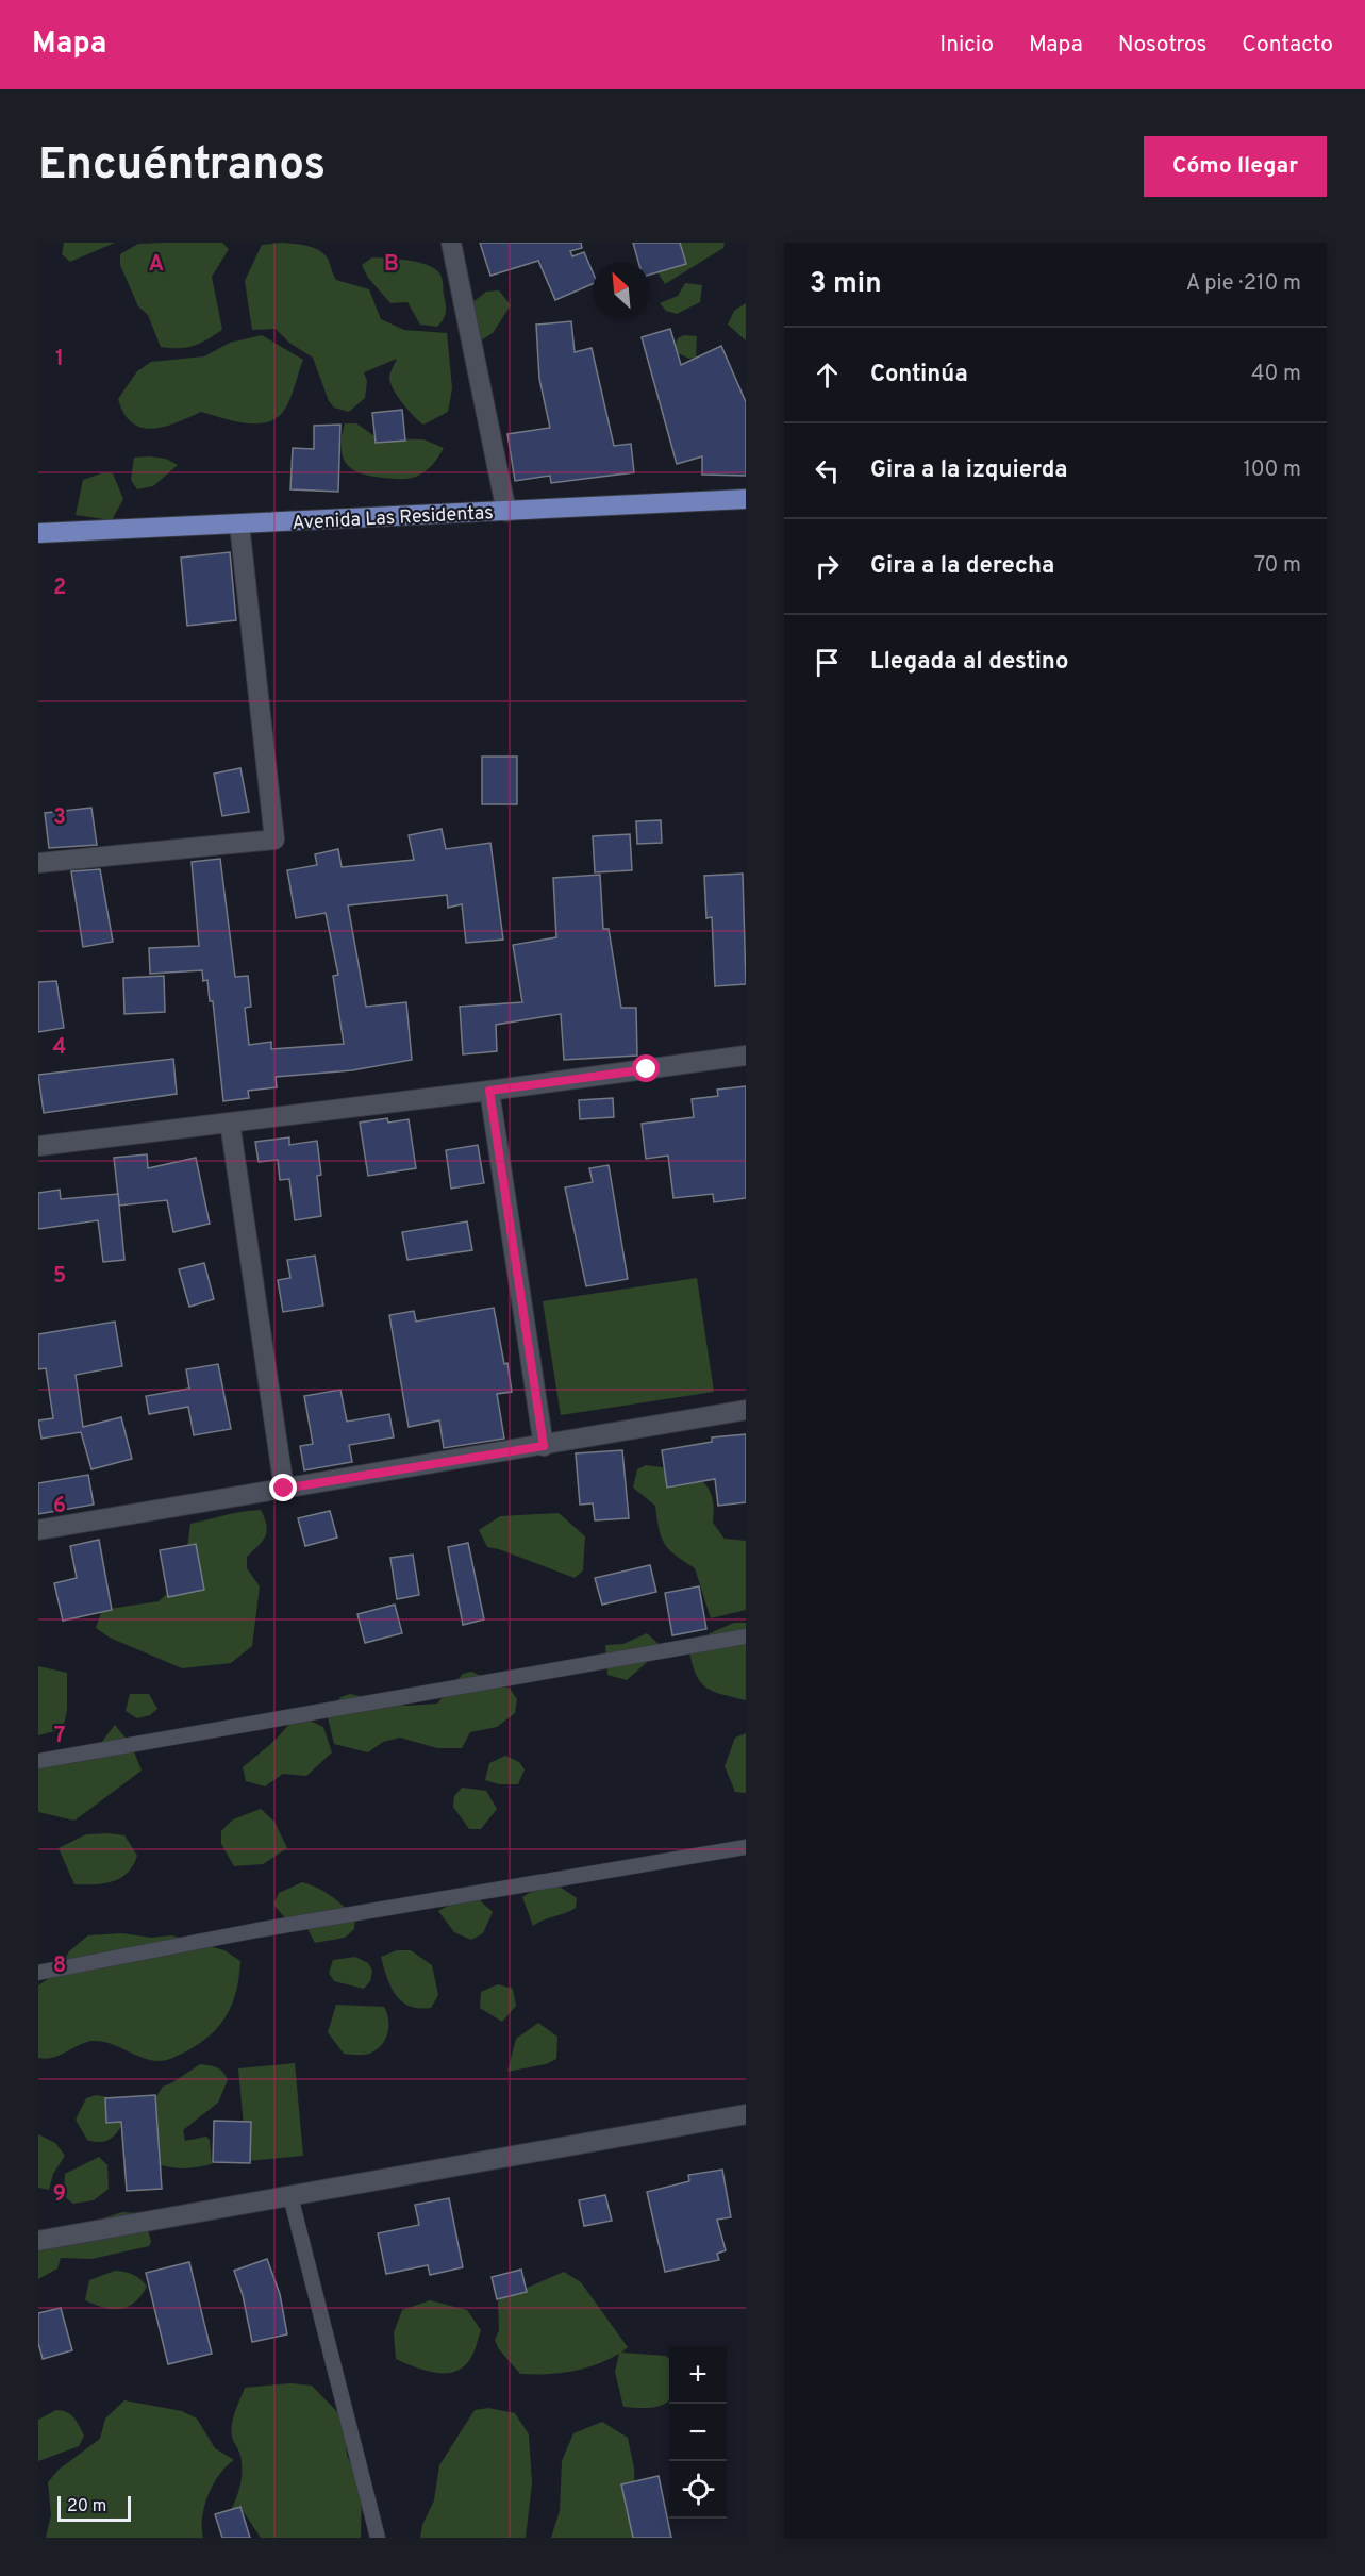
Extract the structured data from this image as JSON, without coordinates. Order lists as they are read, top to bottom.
{
  "streets": {
    "main road": ["Avenida Las Residentas"]
  },
  "scale_bar": "20 m",
  "north": "top left",
  "page": {
    "header": "Mapa",
    "nav": [
      "Inicio",
      "Mapa",
      "Nosotros",
      "Contacto"
    ],
    "buttons": "Cómo llegar",
    "title": "Encuéntranos",
    "heading": ["3 min", "A pie · 210 m"],
    "list": [
      ["Continúa", "40 m"],
      ["Gira a la izquierda", "100 m"],
      ["Gira a la derecha", "70 m"],
      "Llegada al destino"
    ],
    "map_buttons": ["+", "−"],
    "scale": "20 m"
  },
  "grid": {
    "columns": ["A", "B"],
    "rows": [
      "1",
      "2",
      "3",
      "4",
      "5",
      "6",
      "7",
      "8",
      "9"
    ]
  }
}
